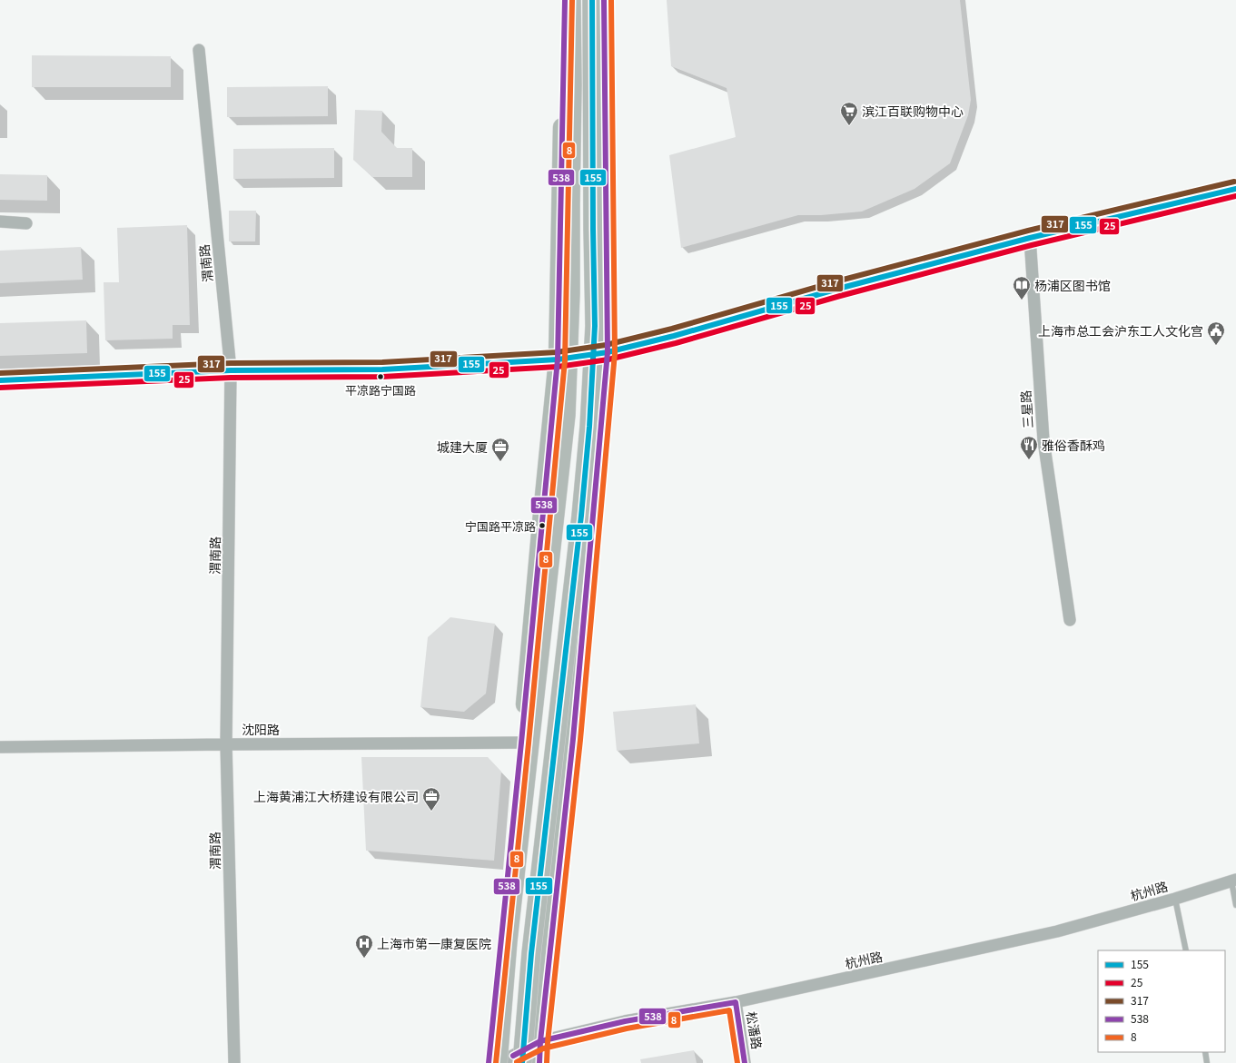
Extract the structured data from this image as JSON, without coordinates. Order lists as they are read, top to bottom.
{
  "streets": {
    "street": [
      "渭南路",
      "三星路",
      "沈阳路",
      "杭州路",
      "松潘路"
    ]
  },
  "crossings": [
    ["渭南路", "沈阳路"],
    ["杭州路", "松潘路"]
  ],
  "places": {
    "supermarket": ["滨江百联购物中心"],
    "library": ["杨浦区图书馆"],
    "public building": ["上海市总工会沪东工人文化宫"],
    "other": ["平凉路宁国路", "宁国路平凉路"],
    "restaurant": ["雅俗香酥鸡"],
    "office": ["城建大厦", "上海黄浦江大桥建设有限公司"],
    "hospital": ["上海市第一康复医院"]
  },
  "lines": [
    "transit line 155",
    "transit line 538",
    "transit line 8",
    "transit line 317",
    "transit line 25"
  ],
  "legend": [
    "155",
    "25",
    "317",
    "538",
    "8"
  ]
}
